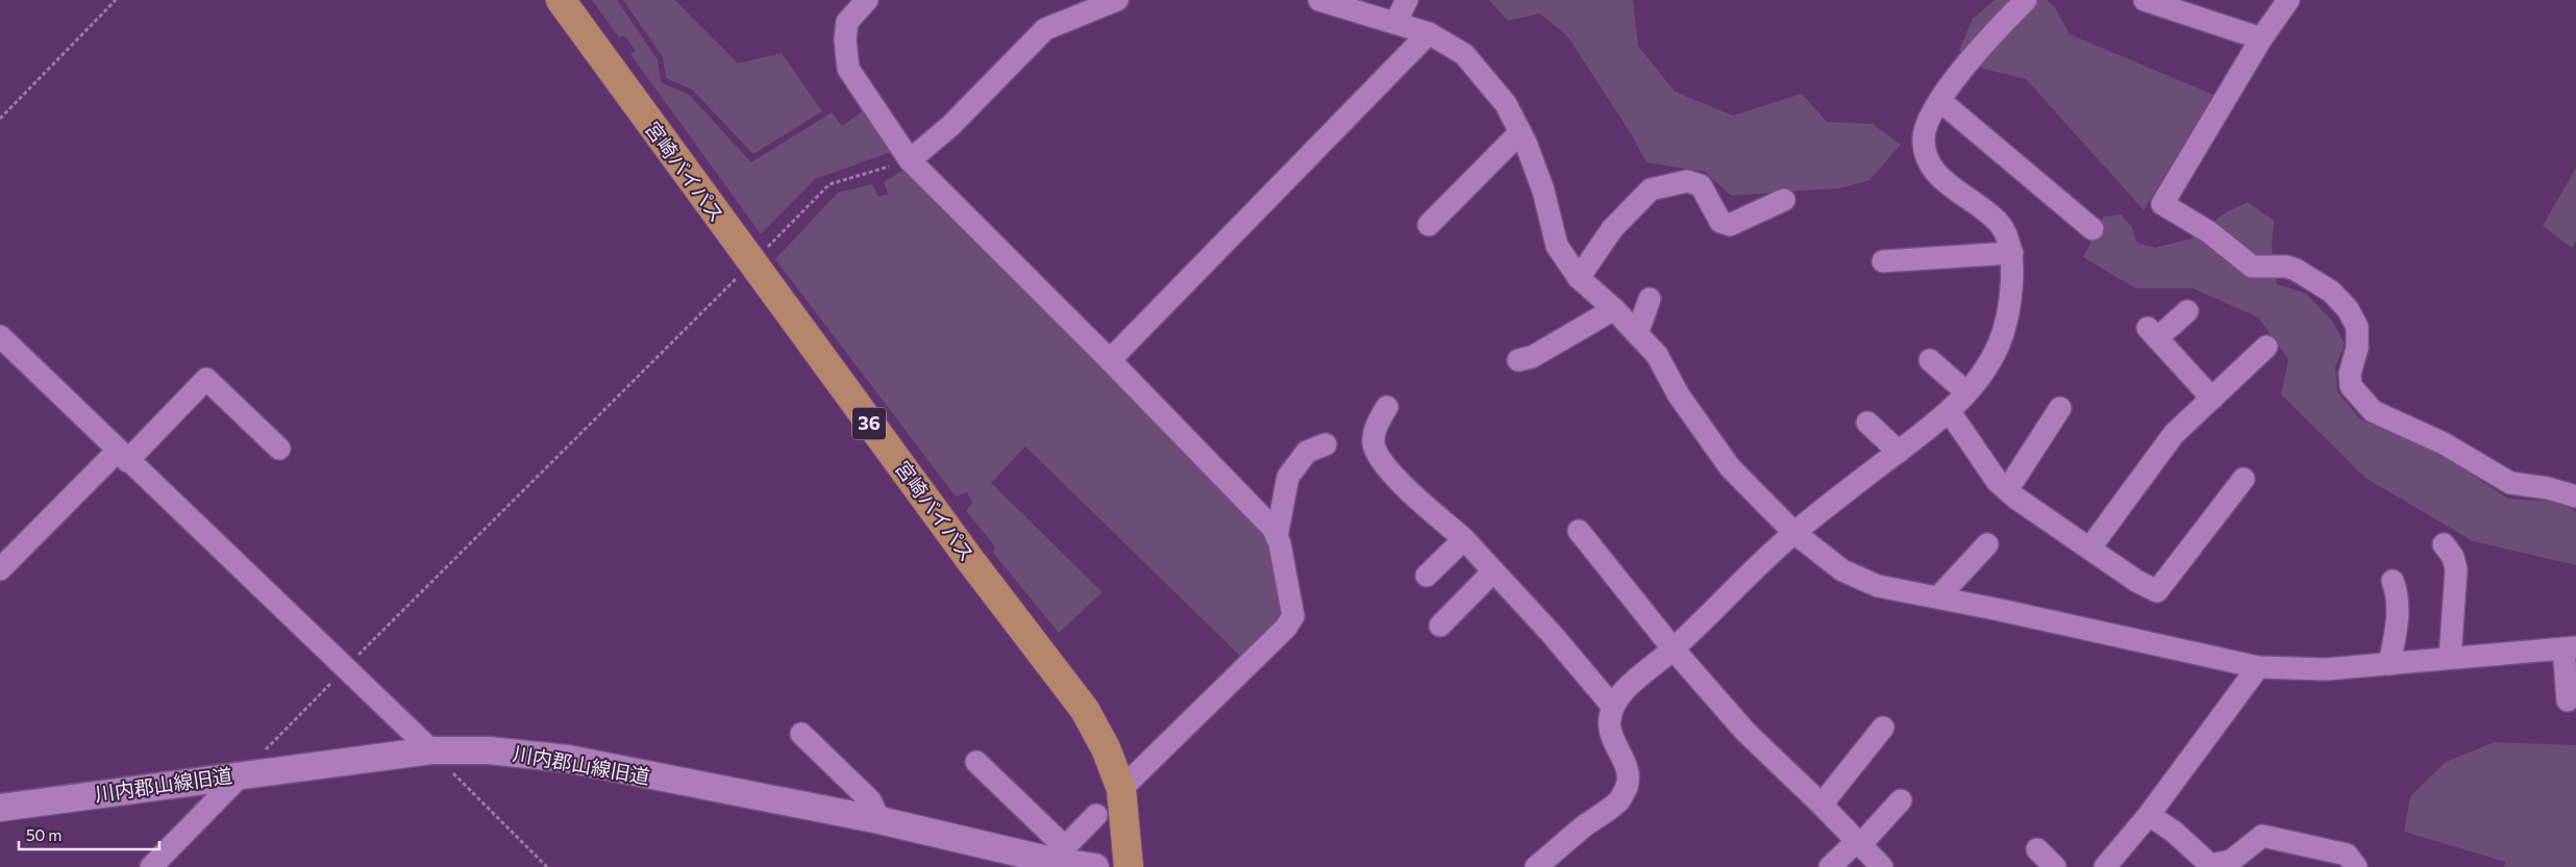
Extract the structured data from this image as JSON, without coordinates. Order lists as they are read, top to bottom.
{
  "streets": {
    "main road": ["宮崎バイパス", "36"],
    "street": ["川内郡山線旧道"]
  },
  "scale_bar": "50 m"
}
